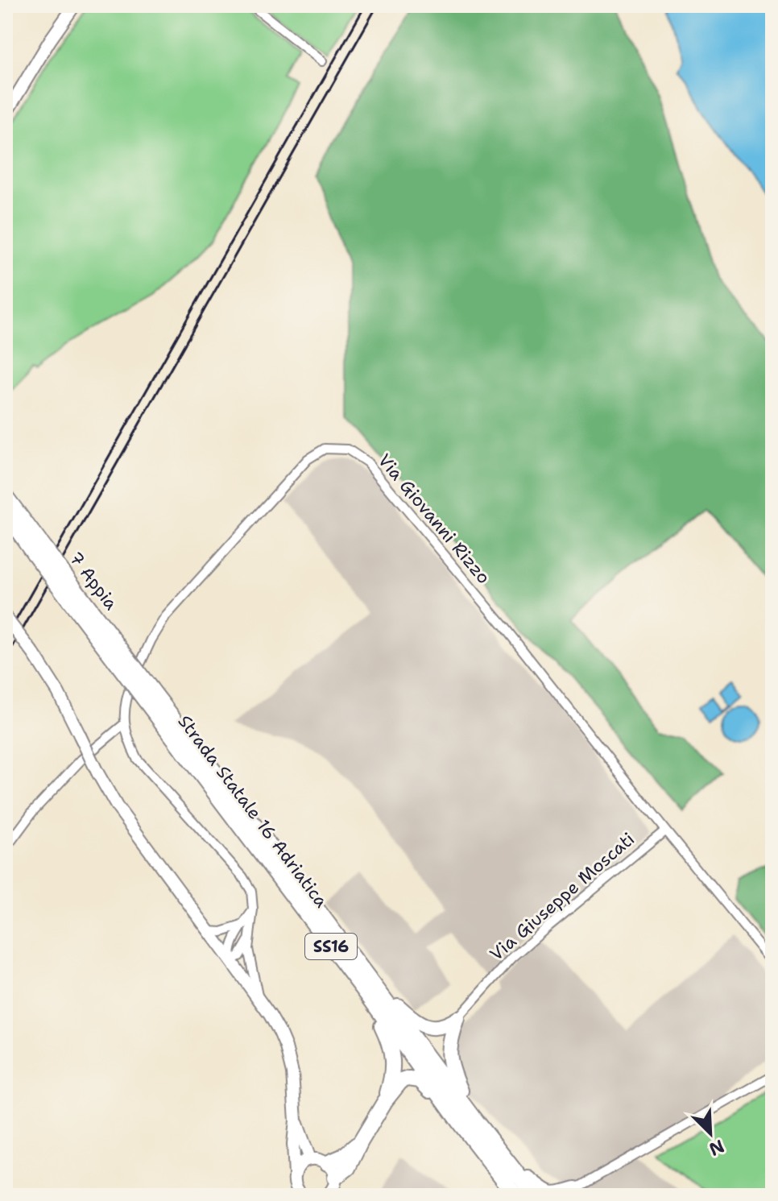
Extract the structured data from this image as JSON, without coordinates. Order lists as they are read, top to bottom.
{
  "streets": {
    "highway": ["7 Appia", "Strada Statale 16 Adriatica", "SS16"],
    "street": ["Via Giovanni Rizzo", "Via Giuseppe Moscati"]
  },
  "crossings": [
    ["Via Giovanni Rizzo", "Via Giuseppe Moscati"],
    ["7 Appia", "Strada Statale 16 Adriatica"],
    ["7 Appia", "SS16"]
  ],
  "north": "bottom right"
}
